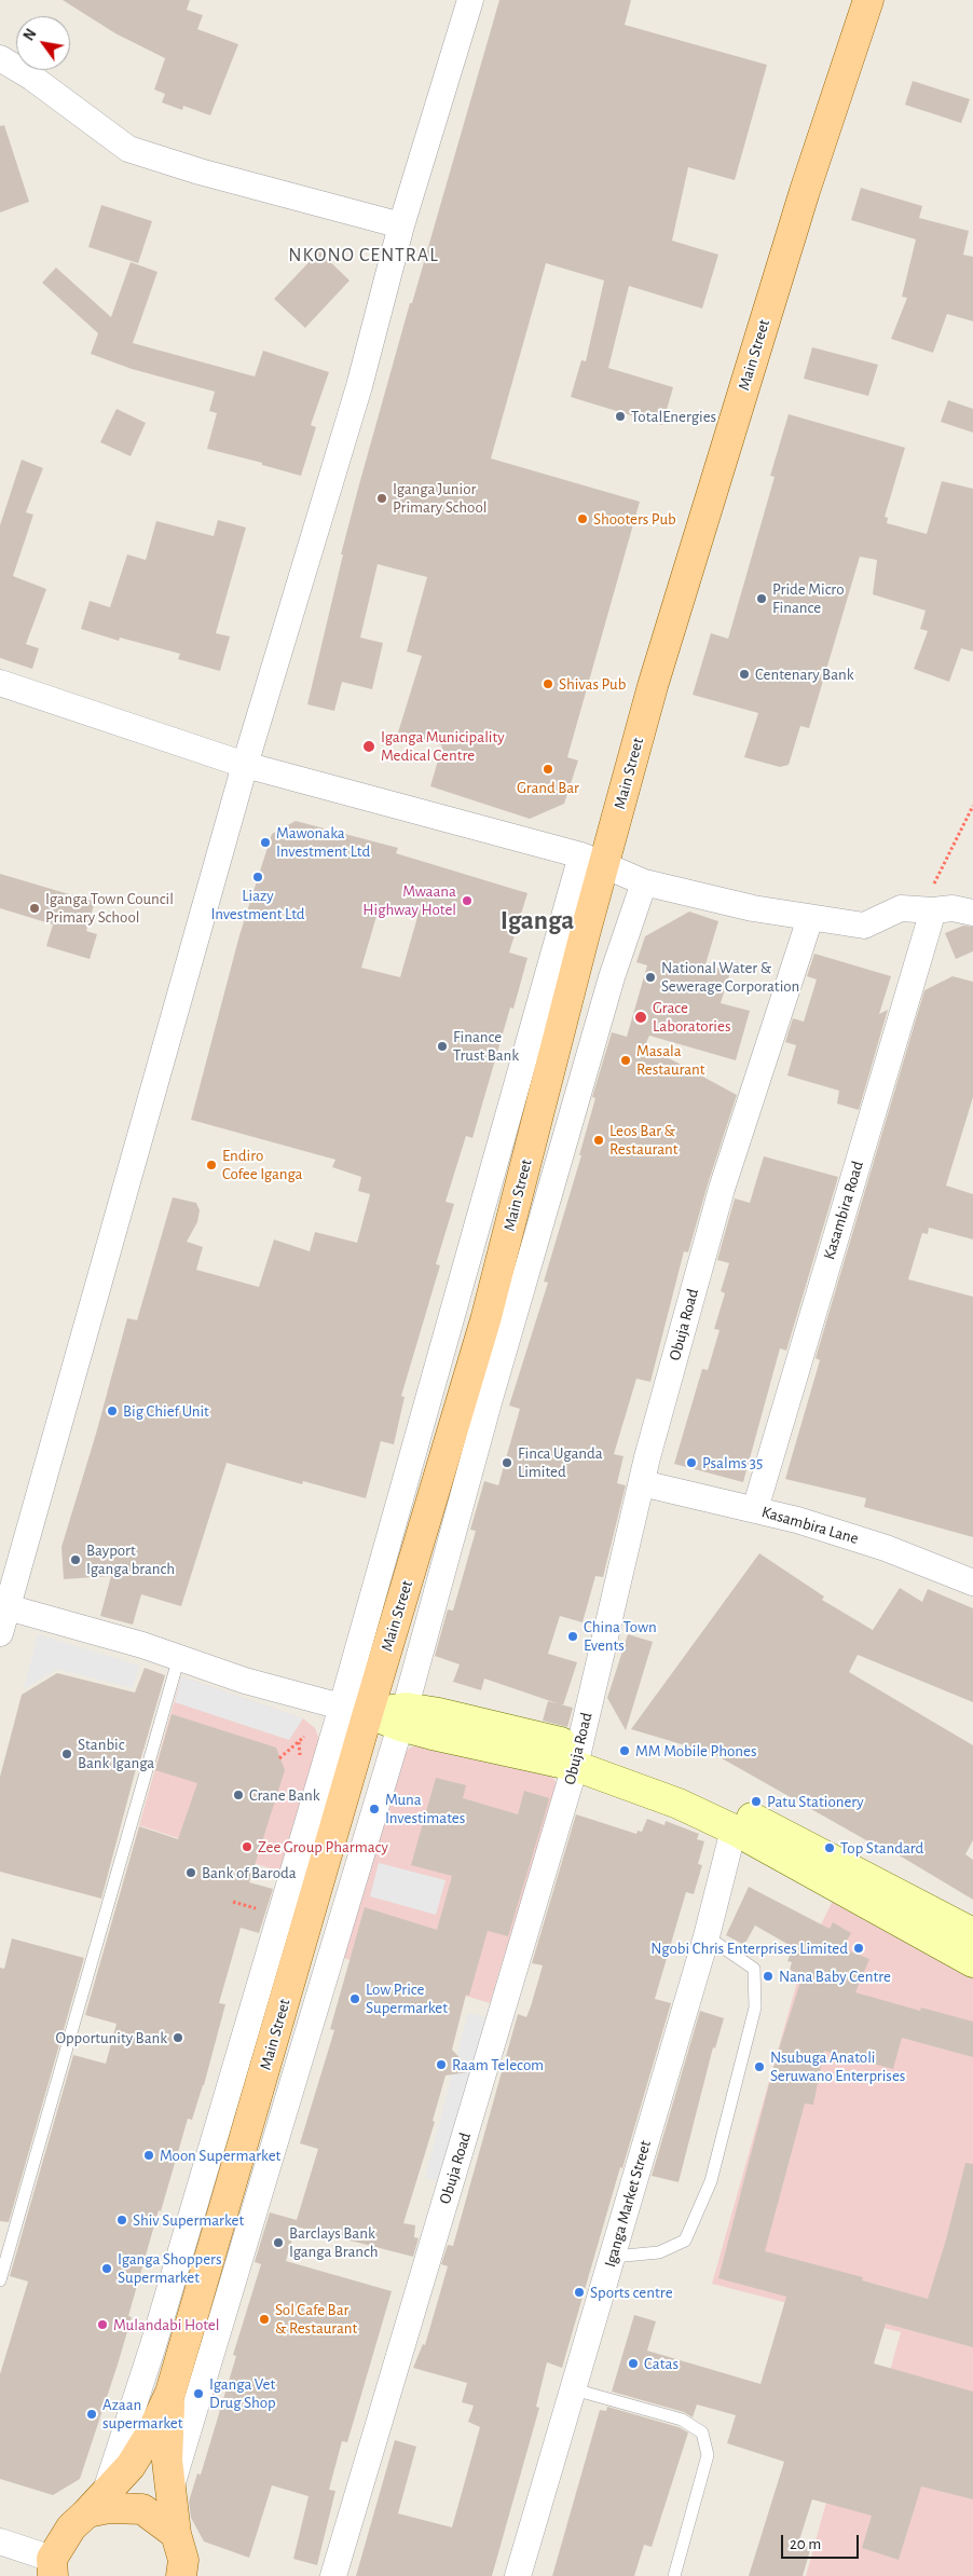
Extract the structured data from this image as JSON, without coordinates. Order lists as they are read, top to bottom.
{
  "streets": {
    "main road": ["Main Street"],
    "street": [
      "Kasambira Road",
      "Obuja Road",
      "Kasambira Lane",
      "Iganga Market Street"
    ]
  },
  "crossings": [
    ["Kasambira Road", "Kasambira Lane"],
    ["Obuja Road", "Kasambira Lane"]
  ],
  "districts": ["NKONO CENTRAL", "Iganga"],
  "places": [
    "TotalEnergies",
    "Iganga Junior Primary School",
    "Shooters Pub",
    "Pride Micro Finance",
    "Centenary Bank",
    "Shivas Pub",
    "Iganga Municipality Medical Centre",
    "Grand Bar",
    "Mawonaka Investment Ltd",
    "Liazy Investment Ltd",
    "Mwaana Highway Hotel",
    "Iganga Town Council Primary School",
    "National Water & Sewerage Corporation",
    "Grace Laboratories",
    "Finance Trust Bank",
    "Masala Restaurant",
    "Leos Bar & Restaurant",
    "Endiro Cofee Iganga",
    "Big Chief Unit",
    "Finca Uganda Limited",
    "Psalms 35",
    "Bayport Iganga branch",
    "China Town Events",
    "MM Mobile Phones",
    "Stanbic Bank Iganga",
    "Crane Bank",
    "Patu Stationery",
    "Muna Investimates",
    "Zee Group Pharmacy",
    "Top Standard",
    "Bank of Baroda",
    "Ngobi Chris Enterprises Limited",
    "Nana Baby Centre",
    "Low Price Supermarket",
    "Opportunity Bank",
    "Raam Telecom",
    "Nsubuga Anatoli Seruwano Enterprises",
    "Moon Supermarket",
    "Shiv Supermarket",
    "Barclays Bank Iganga Branch",
    "Iganga Shoppers Supermarket",
    "Sports centre",
    "Sol Cafe Bar & Restaurant",
    "Mulandabi Hotel",
    "Catas",
    "Iganga Vet Drug Shop",
    "Azaan supermarket"
  ],
  "scale_bar": "20 m",
  "north": "top left"
}
